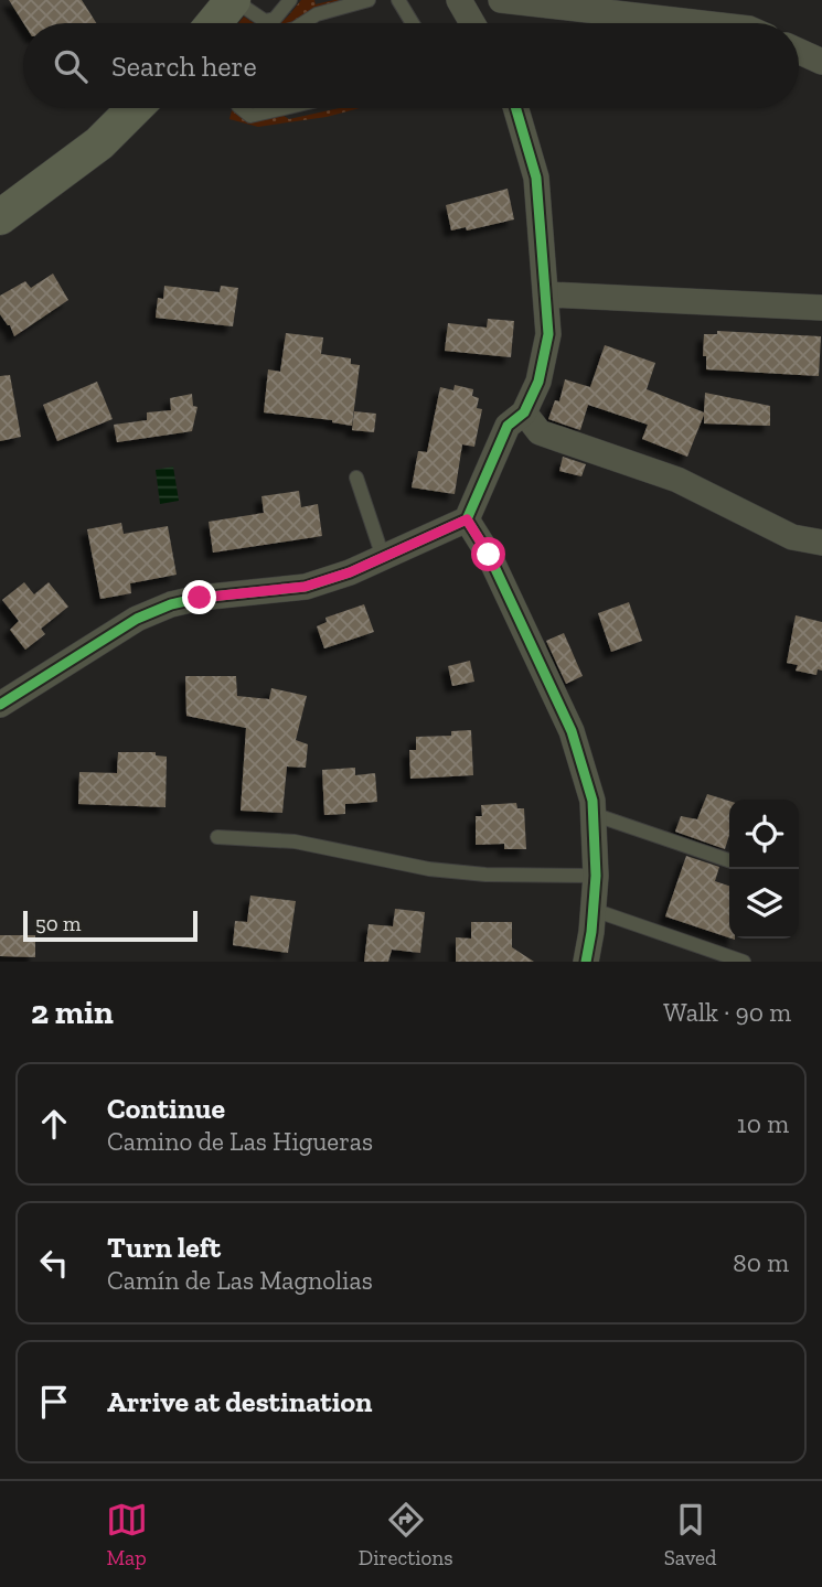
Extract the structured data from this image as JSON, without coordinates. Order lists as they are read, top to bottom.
{
  "scale_bar": "50 m",
  "page": {
    "search": "Search here",
    "scale": "50 m",
    "heading": ["2 min", "Walk · 90 m"],
    "list": [
      ["Continue", "Camino de Las Higueras", "10 m"],
      ["Turn left", "Camín de Las Magnolias", "80 m"],
      "Arrive at destination"
    ],
    "nav": ["Map", "Directions", "Saved"]
  }
}
